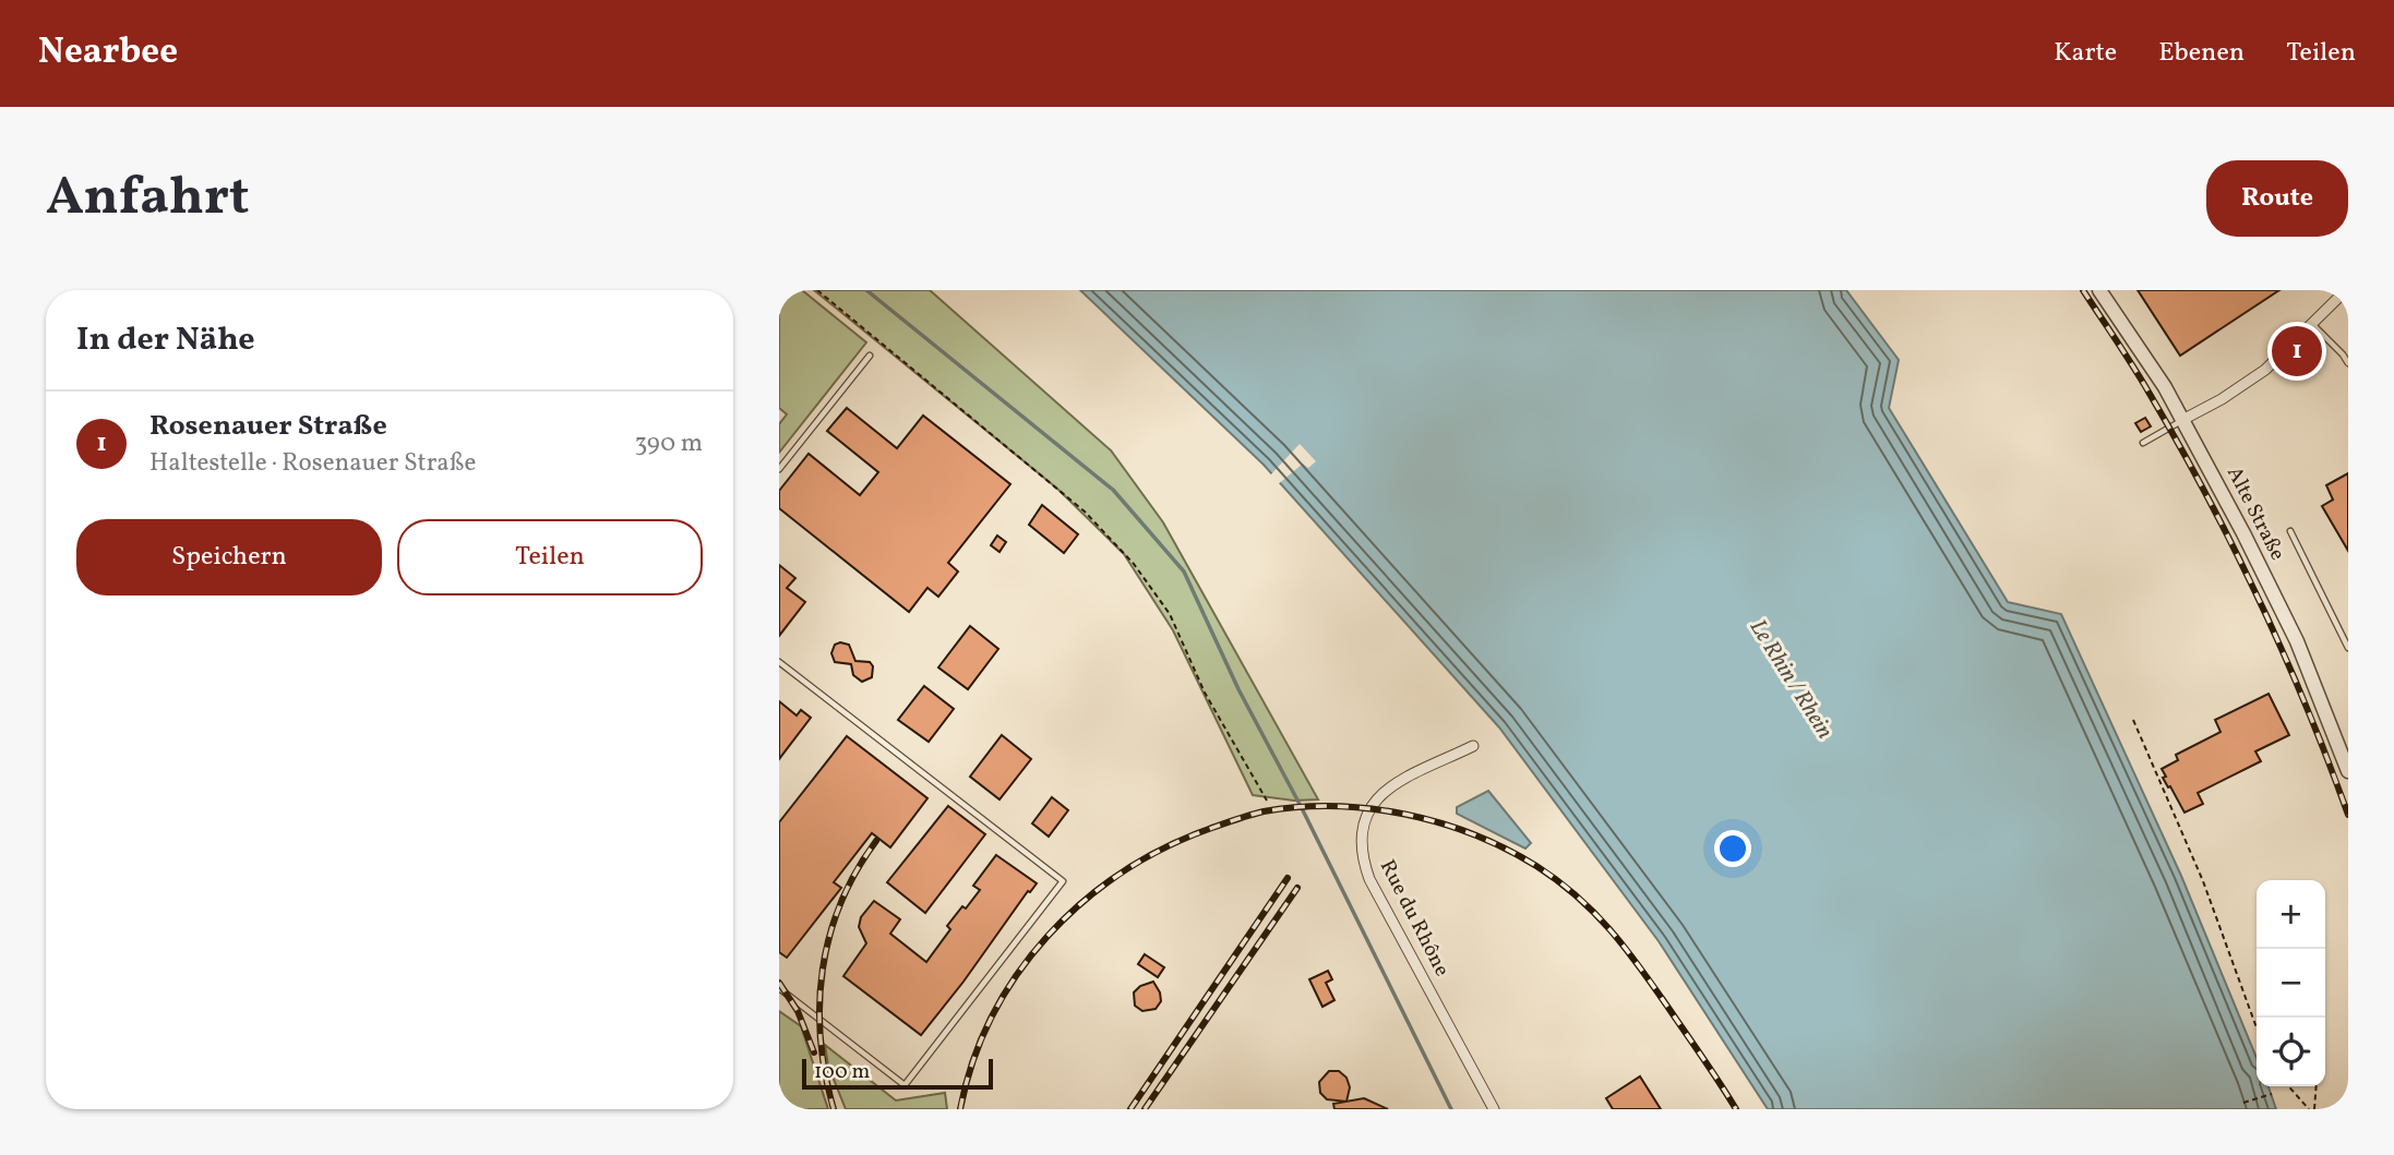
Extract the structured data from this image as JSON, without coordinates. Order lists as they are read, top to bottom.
{
  "streets": {
    "street": ["Alte Straße", "Rue du Rhône"]
  },
  "water": ["Le Rhin / Rhein"],
  "scale_bar": "100 m",
  "page": {
    "header": "Nearbee",
    "nav": ["Karte", "Ebenen", "Teilen"],
    "buttons": [
      "Route",
      ["Speichern", "Teilen"]
    ],
    "title": "Anfahrt",
    "heading": "In der Nähe",
    "pins": "1",
    "list": [
      {
        "mark": "1",
        "name": "Rosenauer Straße",
        "note": "Haltestelle · Rosenauer Straße",
        "value": "390 m"
      }
    ],
    "map_buttons": ["+", "−"],
    "scale": "100 m"
  }
}
